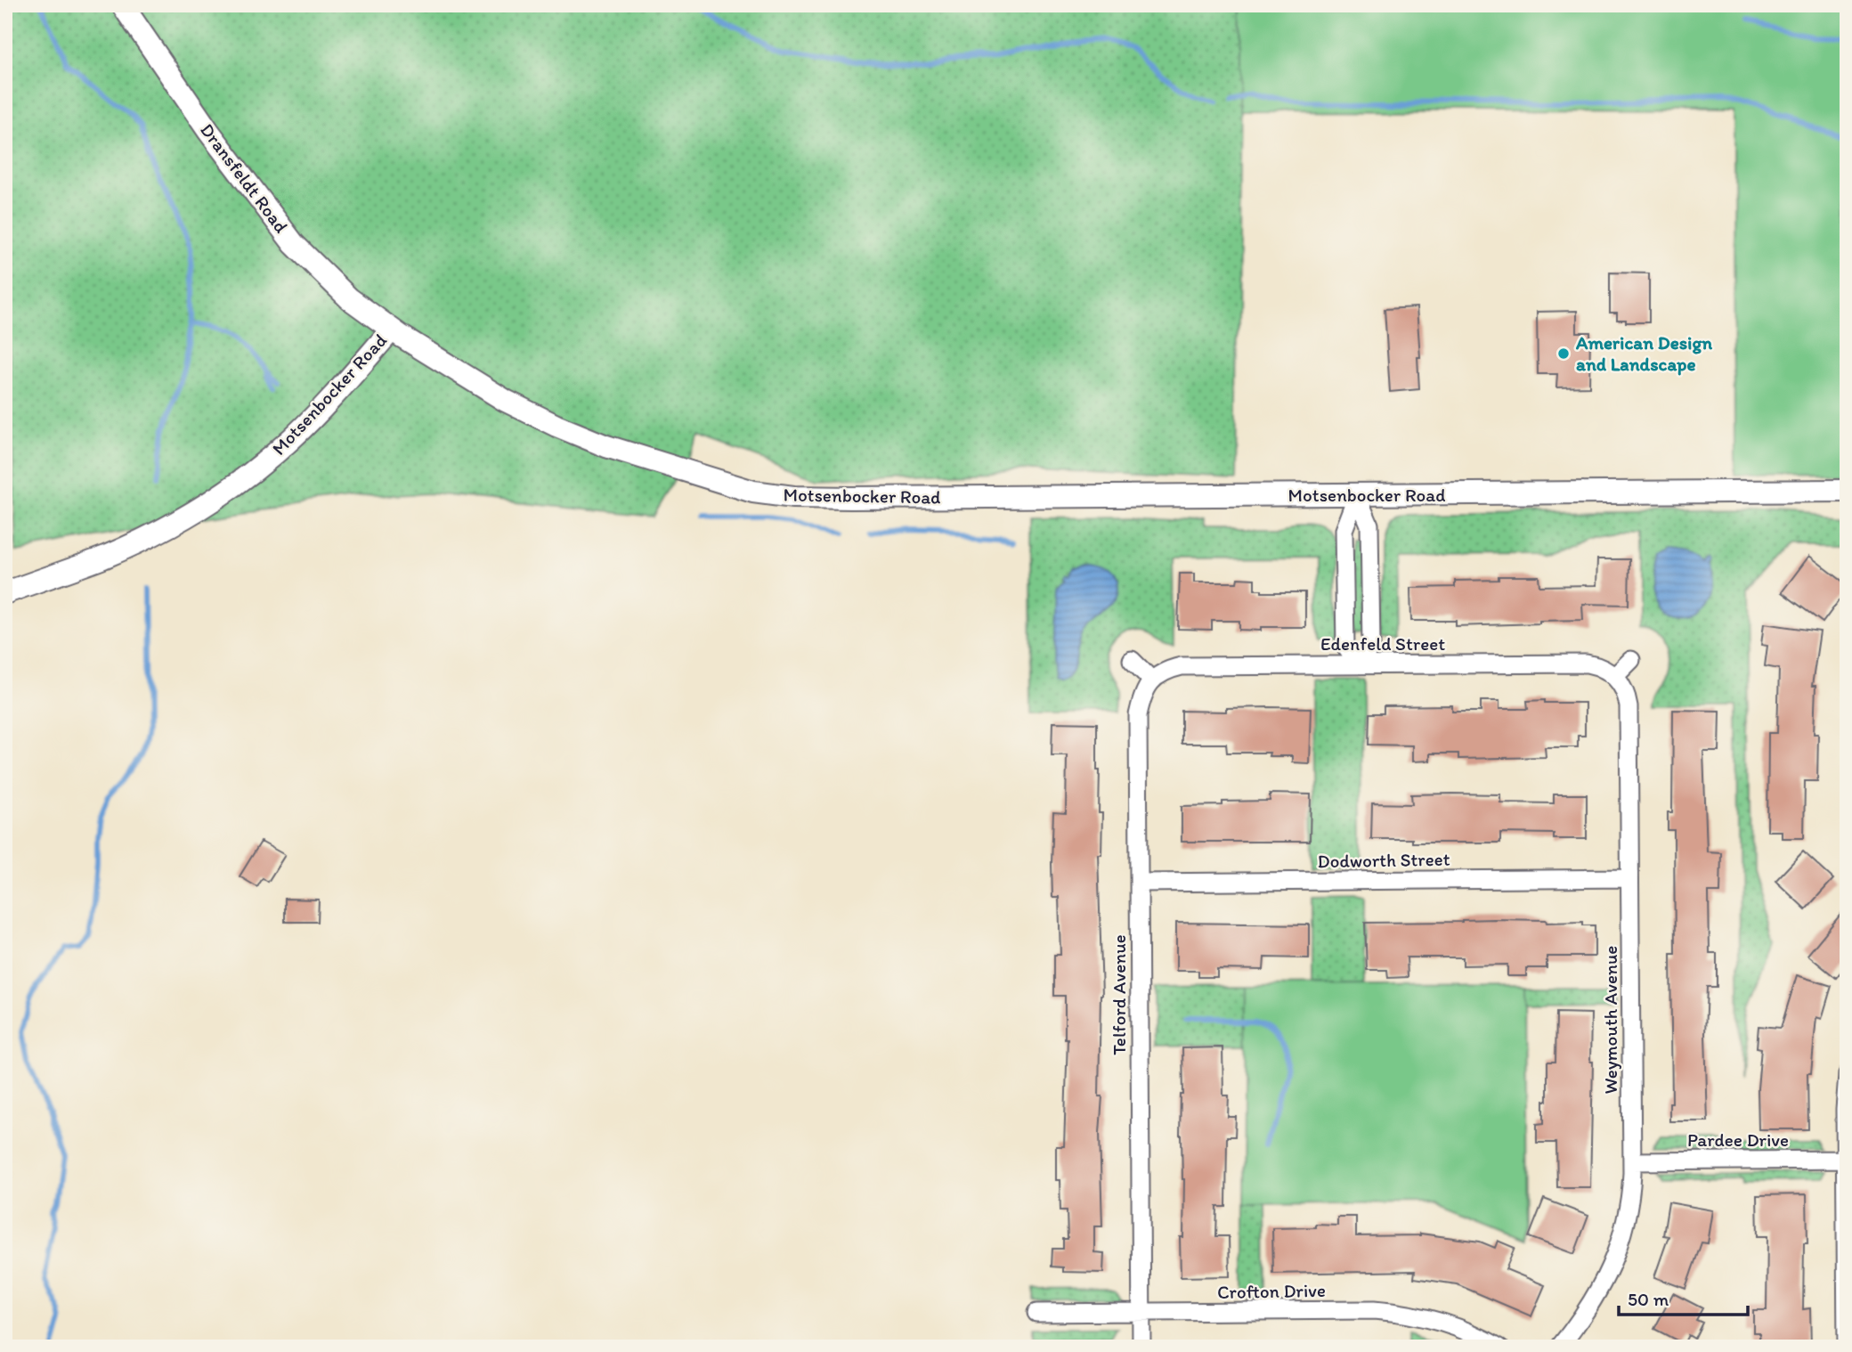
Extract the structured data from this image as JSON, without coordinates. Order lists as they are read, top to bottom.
{
  "streets": {
    "main road": ["Dransfeldt Road", "Motsenbocker Road"],
    "street": [
      "Edenfeld Street",
      "Dodworth Street",
      "Telford Avenue",
      "Weymouth Avenue",
      "Pardee Drive",
      "Crofton Drive"
    ]
  },
  "crossings": [
    ["Dransfeldt Road", "Motsenbocker Road"],
    ["Edenfeld Street", "Telford Avenue"],
    ["Edenfeld Street", "Weymouth Avenue"],
    ["Dodworth Street", "Telford Avenue"],
    ["Dodworth Street", "Weymouth Avenue"],
    ["Telford Avenue", "Crofton Drive"],
    ["Weymouth Avenue", "Pardee Drive"]
  ],
  "places": ["American Design and Landscape"],
  "scale_bar": "50 m"
}
